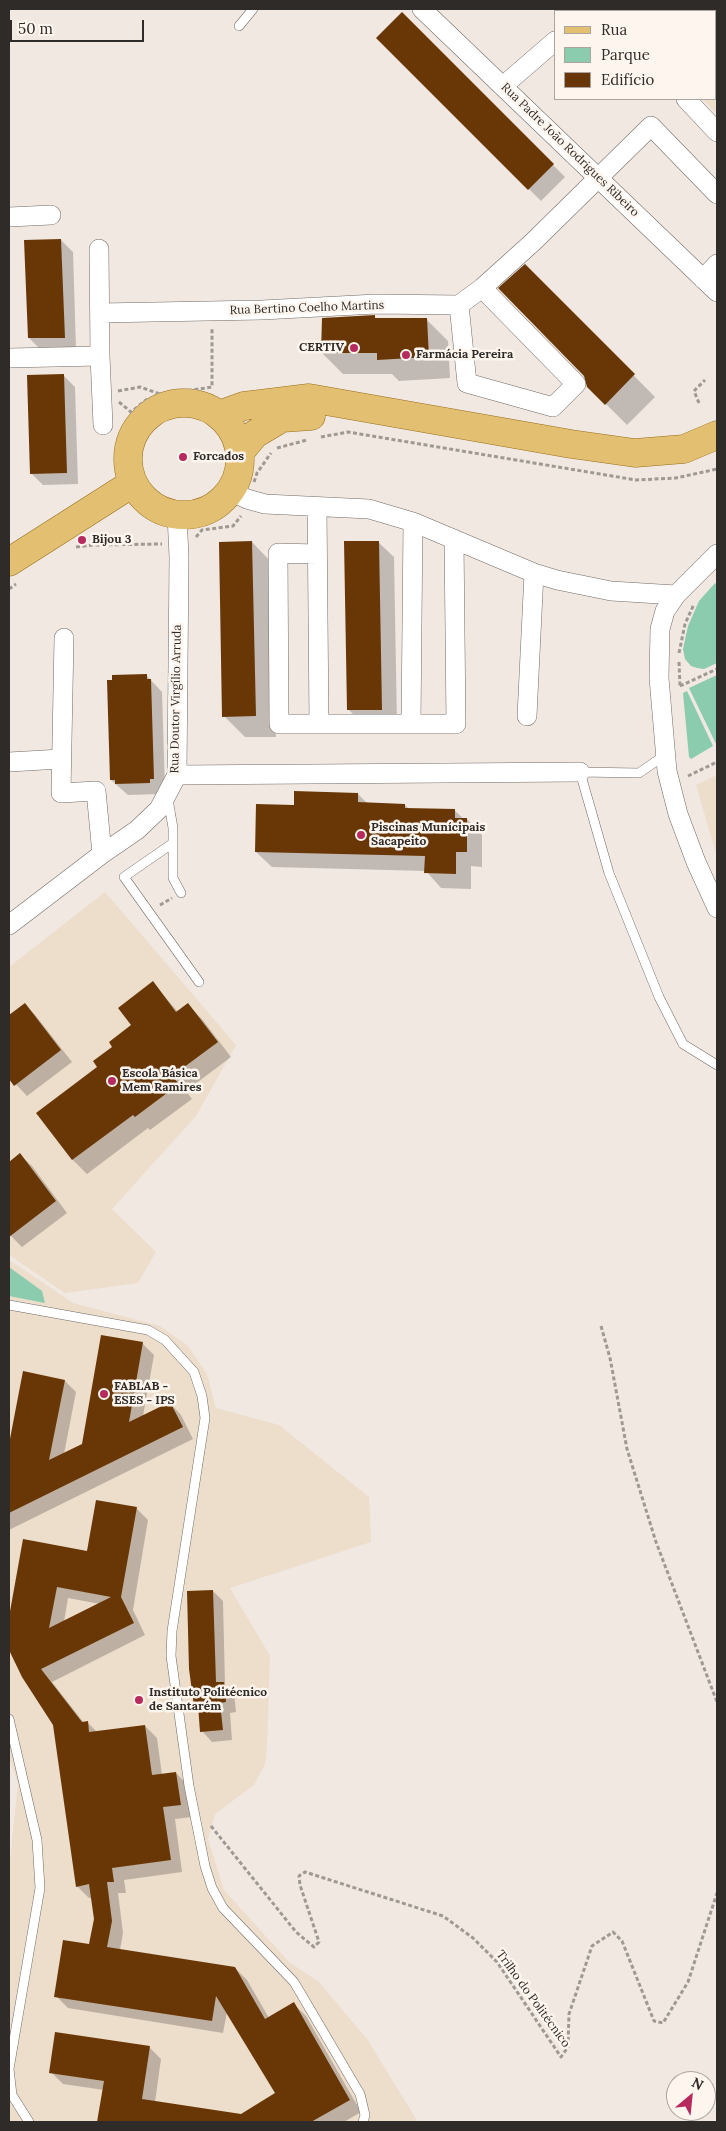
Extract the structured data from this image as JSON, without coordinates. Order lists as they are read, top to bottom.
{
  "streets": {
    "street": ["Rua Padre João Rodrigues Ribeiro", "Rua Bertino Coelho Martins", "Rua Doutor Virgílio Arruda"],
    "path": ["Trilho do Politécnico"]
  },
  "places": [
    "CERTIV",
    "Farmácia Pereira",
    "Forcados",
    "Bijou 3",
    "Piscinas Munícipais Sacapeito",
    "Escola Básica Mem Ramires",
    "FABLAB - ESES - IPS",
    "Instituto Politécnico de Santarém"
  ],
  "legend": ["Rua", "Parque", "Edifício"],
  "scale_bar": "50 m",
  "north": "top right"
}
